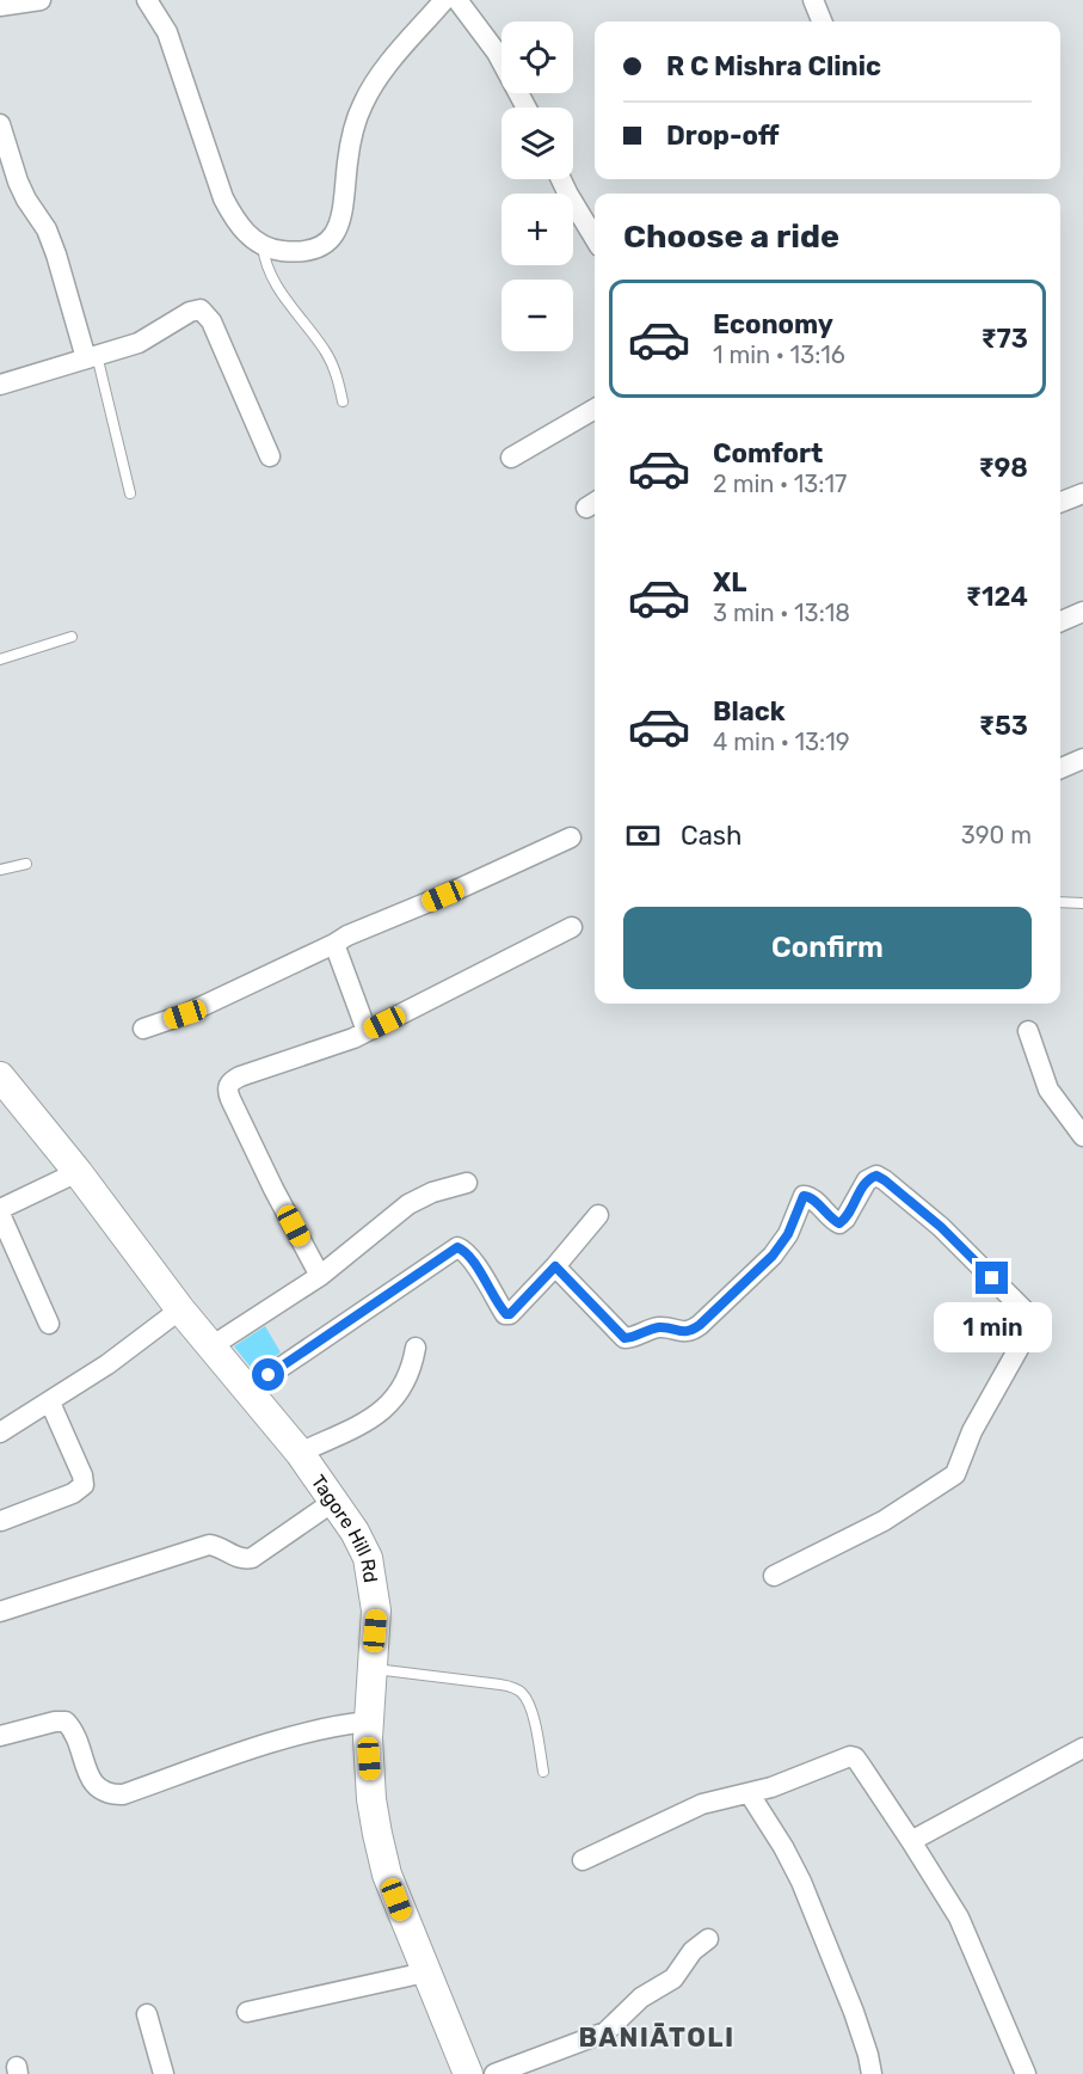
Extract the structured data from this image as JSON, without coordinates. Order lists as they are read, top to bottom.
{
  "streets": {
    "main road": ["Tagore Hill Rd"]
  },
  "districts": ["BANIĀTOLI"],
  "page": {
    "map_buttons": ["+", "−"],
    "banner": ["R C Mishra Clinic", "Drop-off"],
    "heading": "Choose a ride",
    "list": [
      {
        "name": "Economy",
        "note": "1 min · 13:16",
        "value": "₹73"
      },
      {
        "name": "Comfort",
        "note": "2 min · 13:17",
        "value": "₹98"
      },
      {
        "name": "XL",
        "note": "3 min · 13:18",
        "value": "₹124"
      },
      {
        "name": "Black",
        "note": "4 min · 13:19",
        "value": "₹53"
      }
    ],
    "pay": ["Cash", "390 m"],
    "buttons": "Confirm",
    "bubble": "1 min"
  }
}
